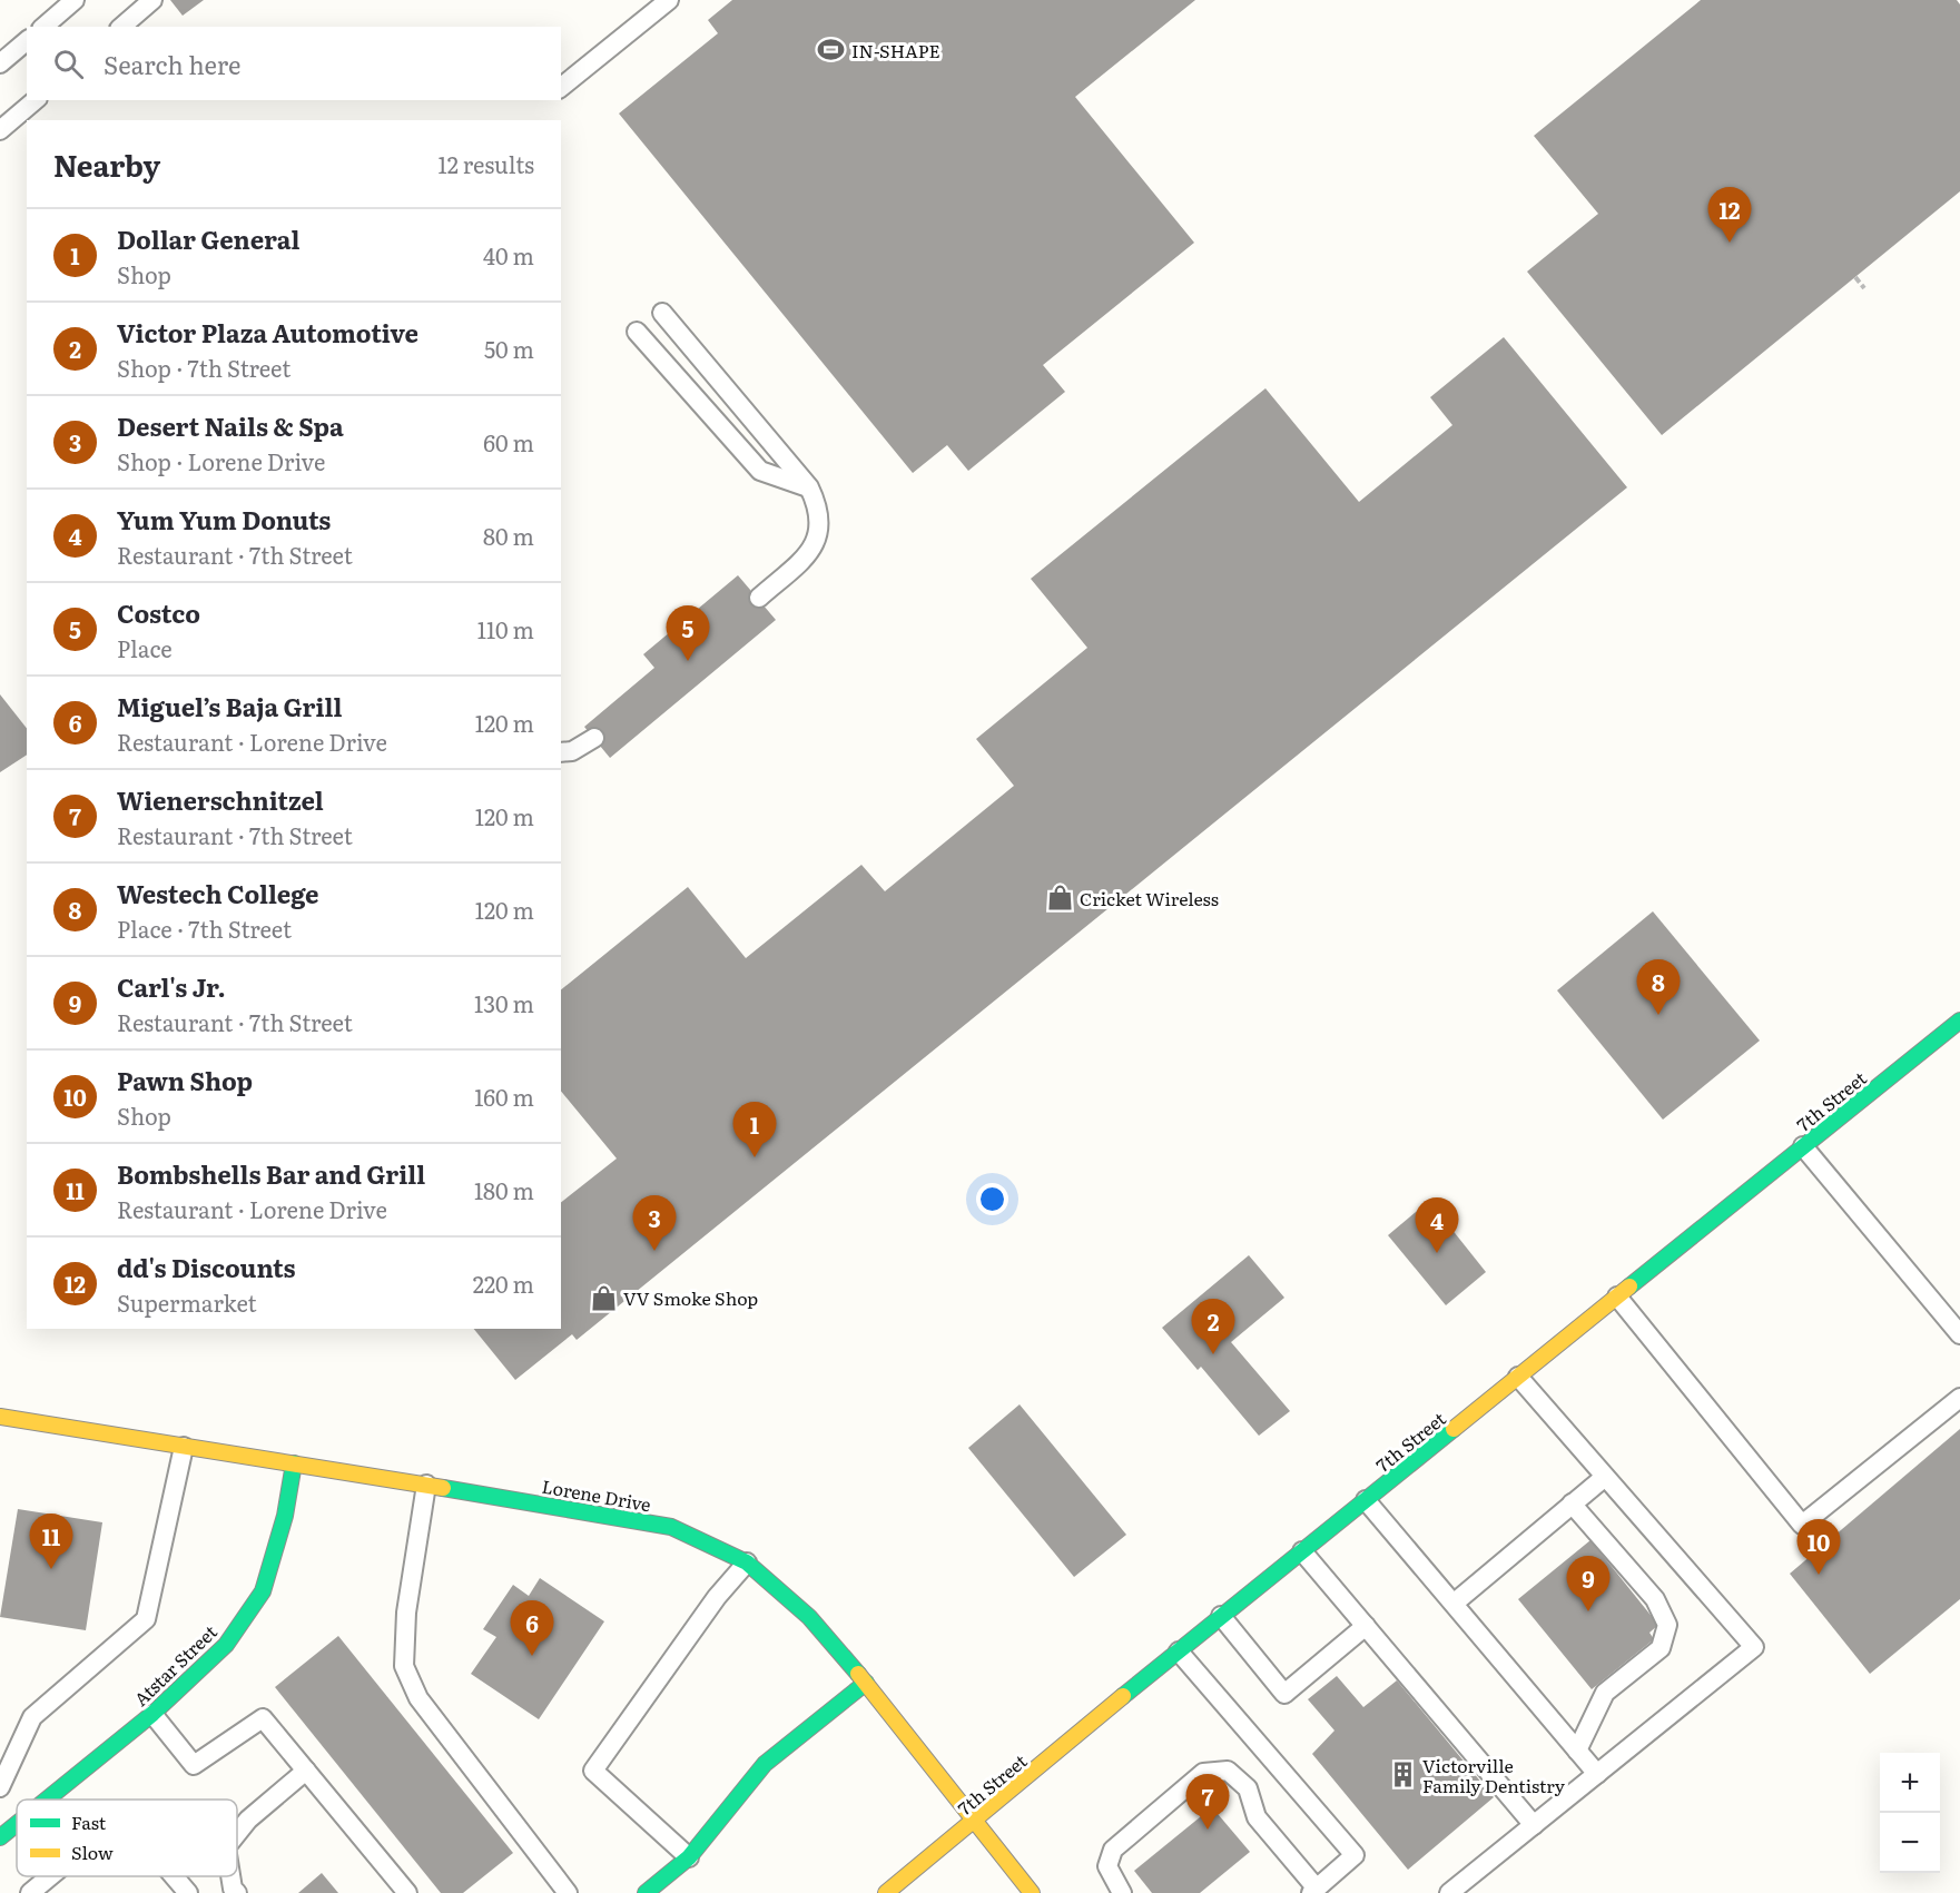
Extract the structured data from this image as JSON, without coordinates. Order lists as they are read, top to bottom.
{
  "streets": {
    "street": ["7th Street", "Lorene Drive", "Atstar Street"]
  },
  "crossings": [
    ["7th Street", "Lorene Drive"],
    ["Lorene Drive", "Atstar Street"]
  ],
  "places": {
    "sports": ["IN-SHAPE"],
    "shop": ["Cricket Wireless", "VV Smoke Shop"],
    "building": ["Victorville Family Dentistry"]
  },
  "legend": ["Fast", "Slow"],
  "page": {
    "search": "Search here",
    "heading": ["Nearby", "12 results"],
    "pins": [
      "12",
      "5",
      "8",
      "1",
      "3",
      "4",
      "2",
      "11",
      "10",
      "9",
      "6",
      "7"
    ],
    "list": [
      {
        "mark": "1",
        "name": "Dollar General",
        "note": "Shop",
        "value": "40 m"
      },
      {
        "mark": "2",
        "name": "Victor Plaza Automotive",
        "note": "Shop · 7th Street",
        "value": "50 m"
      },
      {
        "mark": "3",
        "name": "Desert Nails & Spa",
        "note": "Shop · Lorene Drive",
        "value": "60 m"
      },
      {
        "mark": "4",
        "name": "Yum Yum Donuts",
        "note": "Restaurant · 7th Street",
        "value": "80 m"
      },
      {
        "mark": "5",
        "name": "Costco",
        "note": "Place",
        "value": "110 m"
      },
      {
        "mark": "6",
        "name": "Miguel’s Baja Grill",
        "note": "Restaurant · Lorene Drive",
        "value": "120 m"
      },
      {
        "mark": "7",
        "name": "Wienerschnitzel",
        "note": "Restaurant · 7th Street",
        "value": "120 m"
      },
      {
        "mark": "8",
        "name": "Westech College",
        "note": "Place · 7th Street",
        "value": "120 m"
      },
      {
        "mark": "9",
        "name": "Carl's Jr.",
        "note": "Restaurant · 7th Street",
        "value": "130 m"
      },
      {
        "mark": "10",
        "name": "Pawn Shop",
        "note": "Shop",
        "value": "160 m"
      },
      {
        "mark": "11",
        "name": "Bombshells Bar and Grill",
        "note": "Restaurant · Lorene Drive",
        "value": "180 m"
      },
      {
        "mark": "12",
        "name": "dd's Discounts",
        "note": "Supermarket",
        "value": "220 m"
      }
    ],
    "map_buttons": ["+", "−"]
  }
}
